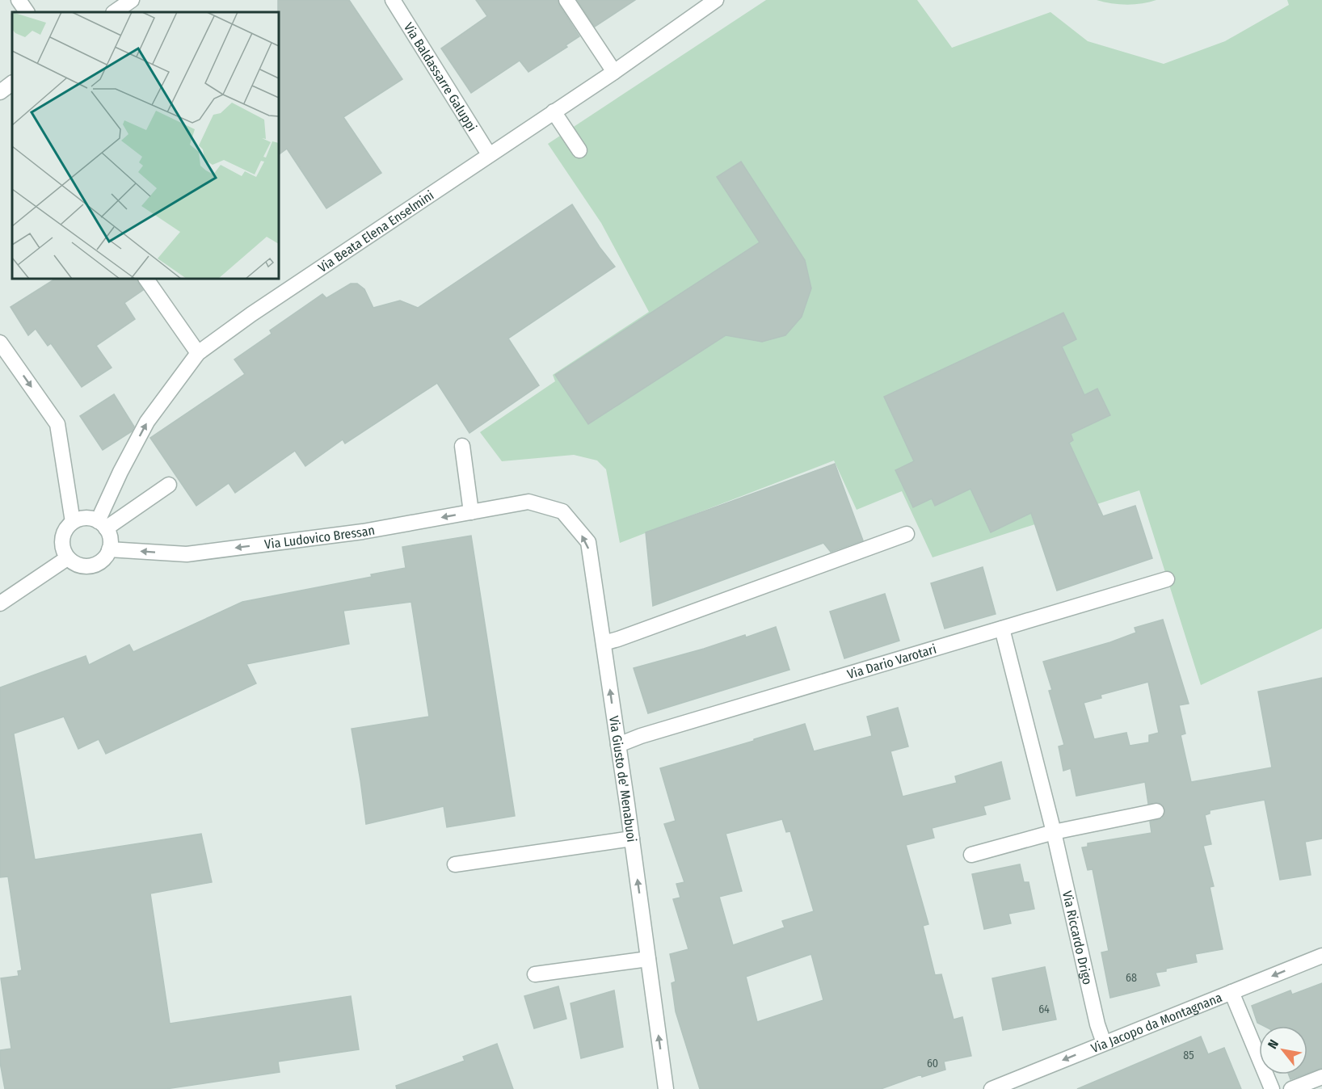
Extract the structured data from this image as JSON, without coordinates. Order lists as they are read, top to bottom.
{
  "streets": {
    "street": [
      "Via Baldassarre Galuppi",
      "Via Beata Elena Enselmini",
      "Via Ludovico Bressan",
      "Via Dario Varotari",
      "Via Giusto de' Menabuoi",
      "Via Riccardo Drigo",
      "Via Jacopo da Montagnana"
    ]
  },
  "crossings": [
    ["Via Baldassarre Galuppi", "Via Beata Elena Enselmini"],
    ["Via Beata Elena Enselmini", "Via Ludovico Bressan"],
    ["Via Ludovico Bressan", "Via Giusto de' Menabuoi"],
    ["Via Dario Varotari", "Via Giusto de' Menabuoi"],
    ["Via Dario Varotari", "Via Riccardo Drigo"],
    ["Via Riccardo Drigo", "Via Jacopo da Montagnana"]
  ],
  "one_way": ["Via Ludovico Bressan", "Via Giusto de' Menabuoi", "Via Jacopo da Montagnana"],
  "house_numbers": [
    "68",
    "64",
    "85",
    "60"
  ],
  "north": "top left"
}
